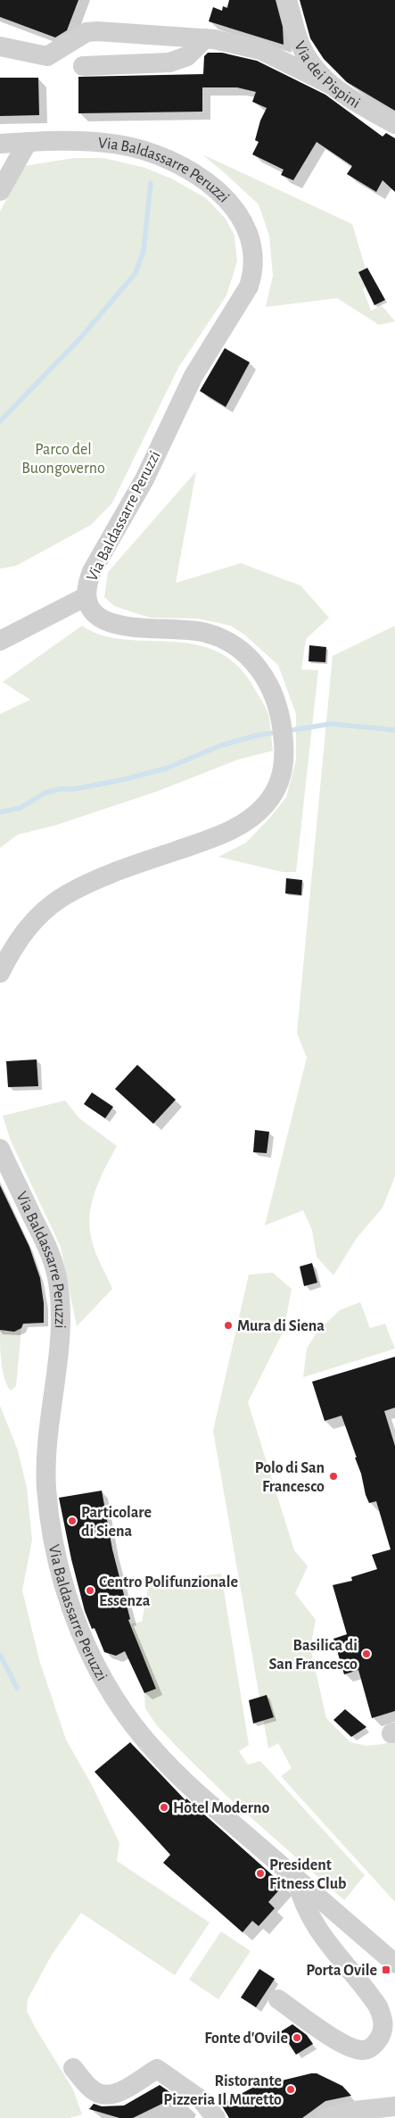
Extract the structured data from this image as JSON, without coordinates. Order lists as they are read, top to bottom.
{
  "streets": {
    "street": ["Via dei Pispini", "Via Baldassarre Peruzzi"]
  },
  "parks": ["Parco del Buongoverno"],
  "places": {
    "other": [
      "Mura di Siena",
      "Polo di San Francesco",
      "Particolare di Siena",
      "Centro Polifunzionale Essenza",
      "Basilica di San Francesco",
      "Hotel Moderno",
      "President Fitness Club",
      "Fonte d'Ovile",
      "Ristorante Pizzeria Il Muretto"
    ],
    "transit": ["Porta Ovile"]
  }
}
